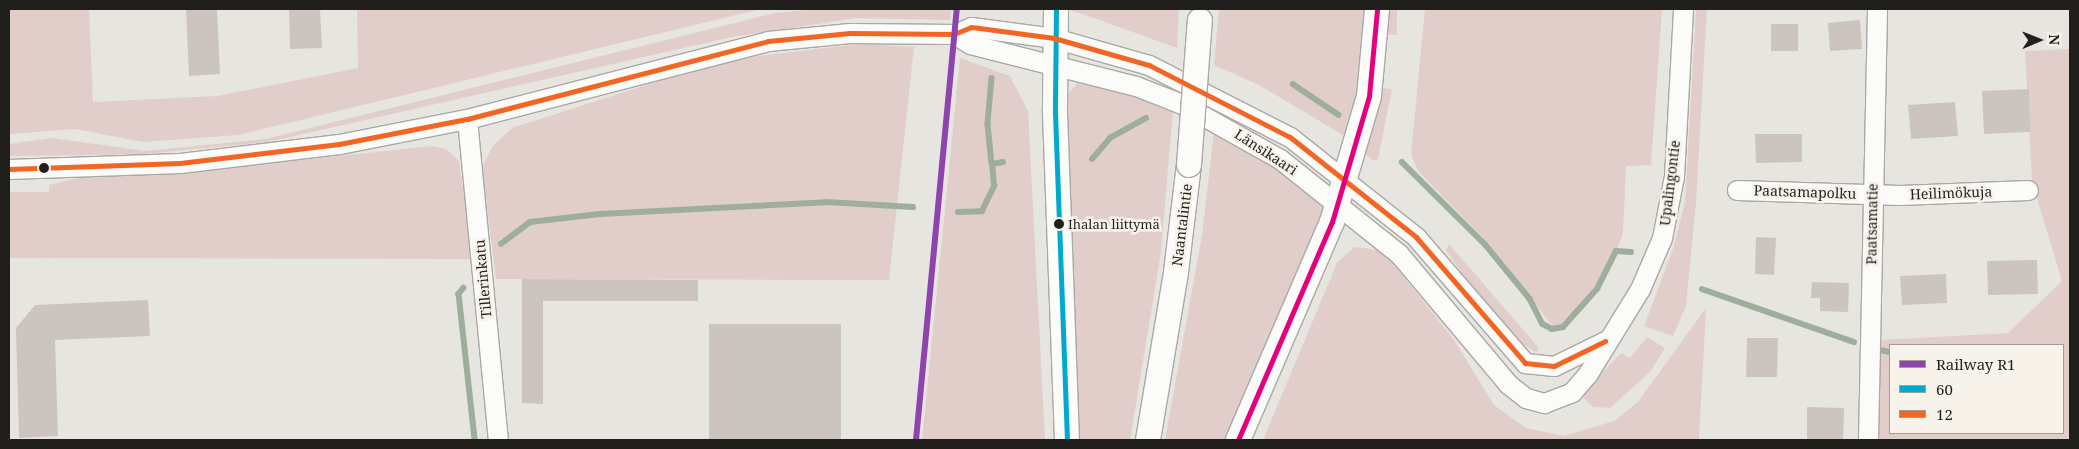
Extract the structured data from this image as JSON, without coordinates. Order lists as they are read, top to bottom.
{
  "streets": {
    "main road": ["Naantalintie"],
    "street": [
      "Länsikaari",
      "Upalingontie",
      "Paatsamapolku",
      "Heilimökuja",
      "Paatsamatie",
      "Tillerinkatu"
    ]
  },
  "crossings": [
    ["Länsikaari", "Upalingontie"],
    ["Länsikaari", "Tillerinkatu"],
    ["Paatsamapolku", "Heilimökuja"],
    ["Paatsamapolku", "Paatsamatie"],
    ["Heilimökuja", "Paatsamatie"]
  ],
  "places": ["Ihalan liittymä"],
  "lines": ["rail line R1", "transit line 60", "transit line 12"],
  "legend": ["Railway R1", "60", "12"],
  "north": "right"
}
